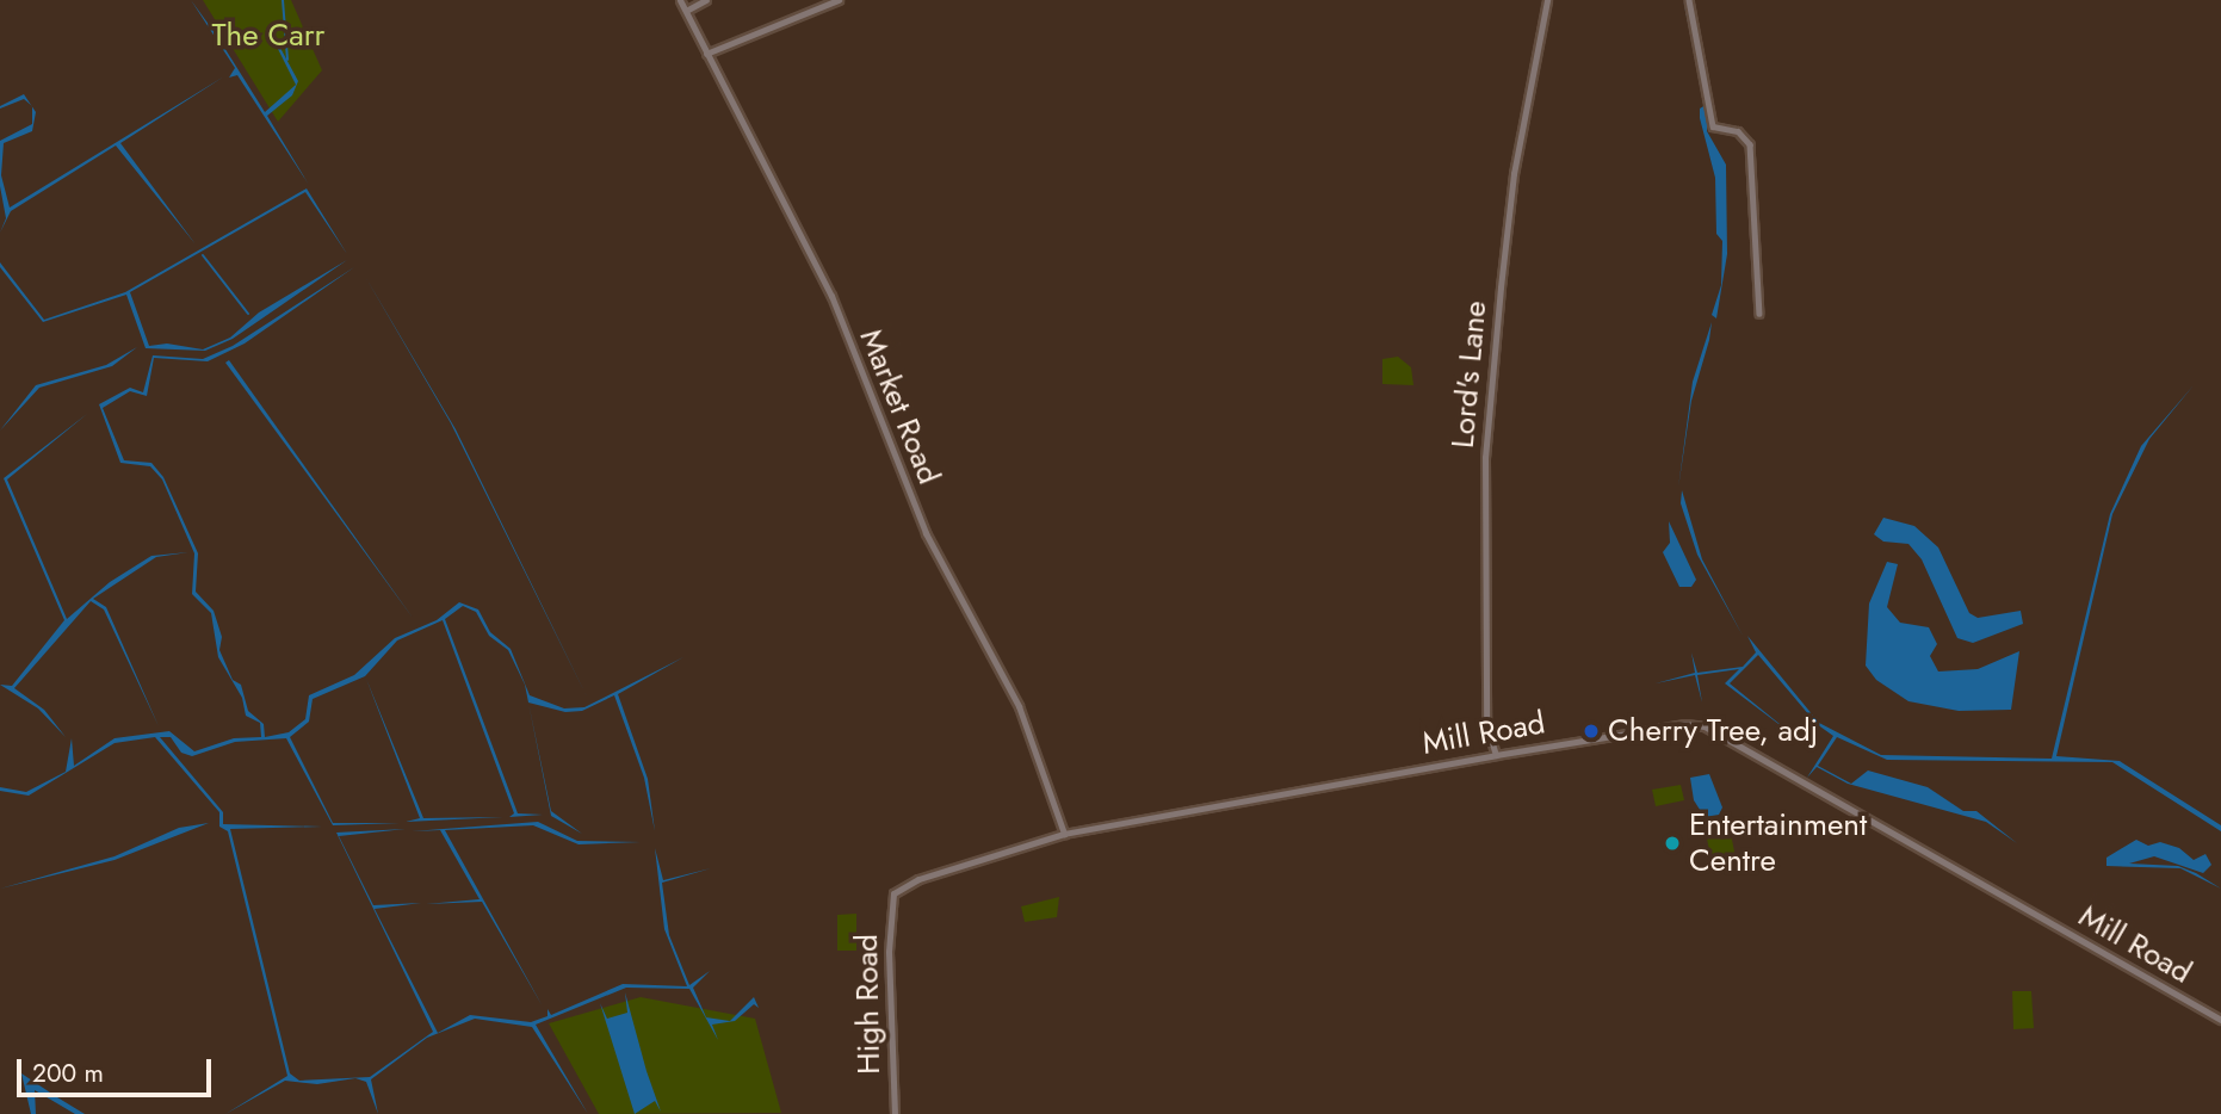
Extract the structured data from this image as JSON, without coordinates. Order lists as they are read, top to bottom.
{
  "streets": {
    "street": [
      "Lord's Lane",
      "Market Road",
      "Mill Road",
      "High Road"
    ]
  },
  "crossings": [
    ["Lord's Lane", "Mill Road"],
    ["Market Road", "Mill Road"],
    ["Mill Road", "High Road"]
  ],
  "parks": ["The Carr"],
  "places": ["Cherry Tree, adj", "Entertainment Centre"],
  "scale_bar": "200 m"
}
